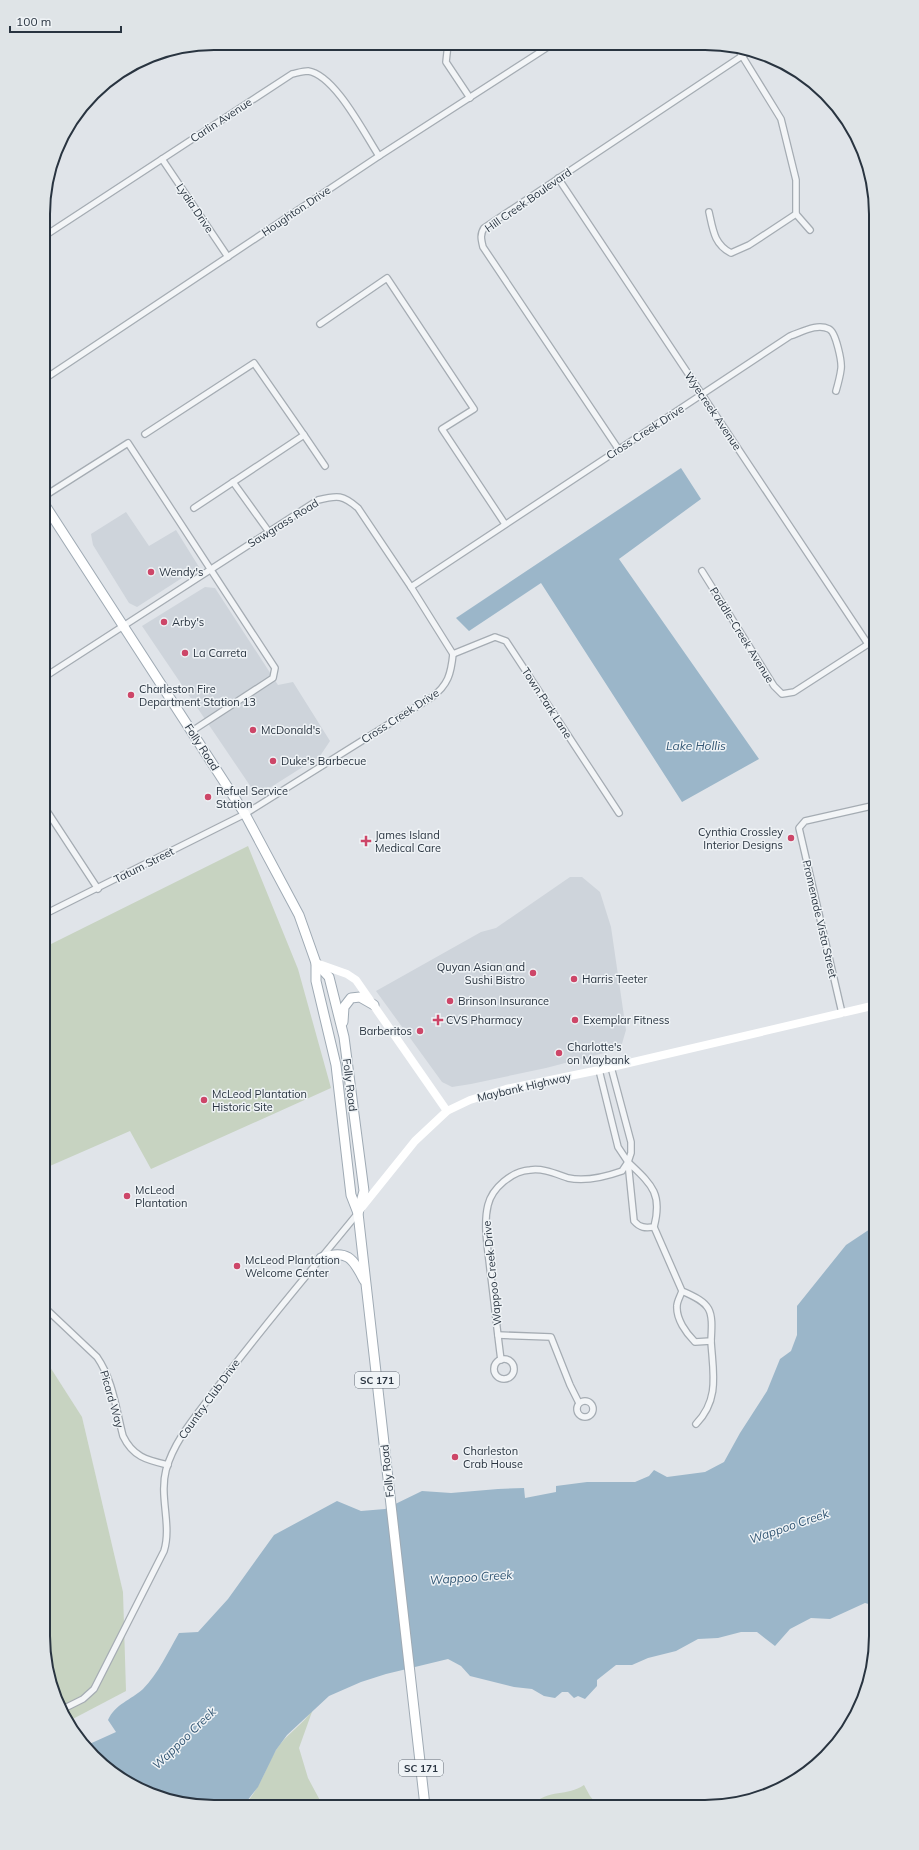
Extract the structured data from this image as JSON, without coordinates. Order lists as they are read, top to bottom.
{
  "streets": {
    "main road": ["Folly Road", "Maybank Highway", "SC 171"],
    "street": [
      "Carlin Avenue",
      "Hill Creek Boulevard",
      "Lydia Drive",
      "Houghton Drive",
      "Wyecreek Avenue",
      "Cross Creek Drive",
      "Sawgrass Road",
      "Paddle-Creek Avenue",
      "Town Park Lane",
      "Tatum Street",
      "Promenade Vista Street",
      "Wappoo Creek Drive",
      "Picard Way",
      "Country Club Drive"
    ]
  },
  "crossings": [
    ["Carlin Avenue", "Lydia Drive"],
    ["Carlin Avenue", "Houghton Drive"],
    ["Hill Creek Boulevard", "Wyecreek Avenue"],
    ["Hill Creek Boulevard", "Cross Creek Drive"],
    ["Lydia Drive", "Houghton Drive"],
    ["Wyecreek Avenue", "Cross Creek Drive"],
    ["Wyecreek Avenue", "Paddle-Creek Avenue"],
    ["Cross Creek Drive", "Sawgrass Road"],
    ["Cross Creek Drive", "Town Park Lane"],
    ["Cross Creek Drive", "Folly Road"],
    ["Cross Creek Drive", "Tatum Street"],
    ["Sawgrass Road", "Town Park Lane"],
    ["Sawgrass Road", "Folly Road"],
    ["Folly Road", "Tatum Street"],
    ["Folly Road", "Maybank Highway"],
    ["Folly Road", "Country Club Drive"],
    ["Promenade Vista Street", "Maybank Highway"],
    ["Maybank Highway", "Country Club Drive"],
    ["Picard Way", "Country Club Drive"]
  ],
  "water": ["Lake Hollis", "Wappoo Creek"],
  "places": {
    "other": [
      "Wendy's",
      "Arby's",
      "La Carreta",
      "Charleston Fire Department Station 13",
      "McDonald's",
      "Duke's Barbecue",
      "Refuel Service Station",
      "Cynthia Crossley Interior Designs",
      "Quyan Asian and Sushi Bistro",
      "Harris Teeter",
      "Brinson Insurance",
      "Exemplar Fitness",
      "Barberitos",
      "Charlotte's on Maybank",
      "McLeod Plantation Historic Site",
      "McLeod Plantation",
      "McLeod Plantation Welcome Center",
      "Charleston Crab House"
    ],
    "health": ["James Island Medical Care", "CVS Pharmacy"]
  },
  "scale_bar": "100 m"
}
